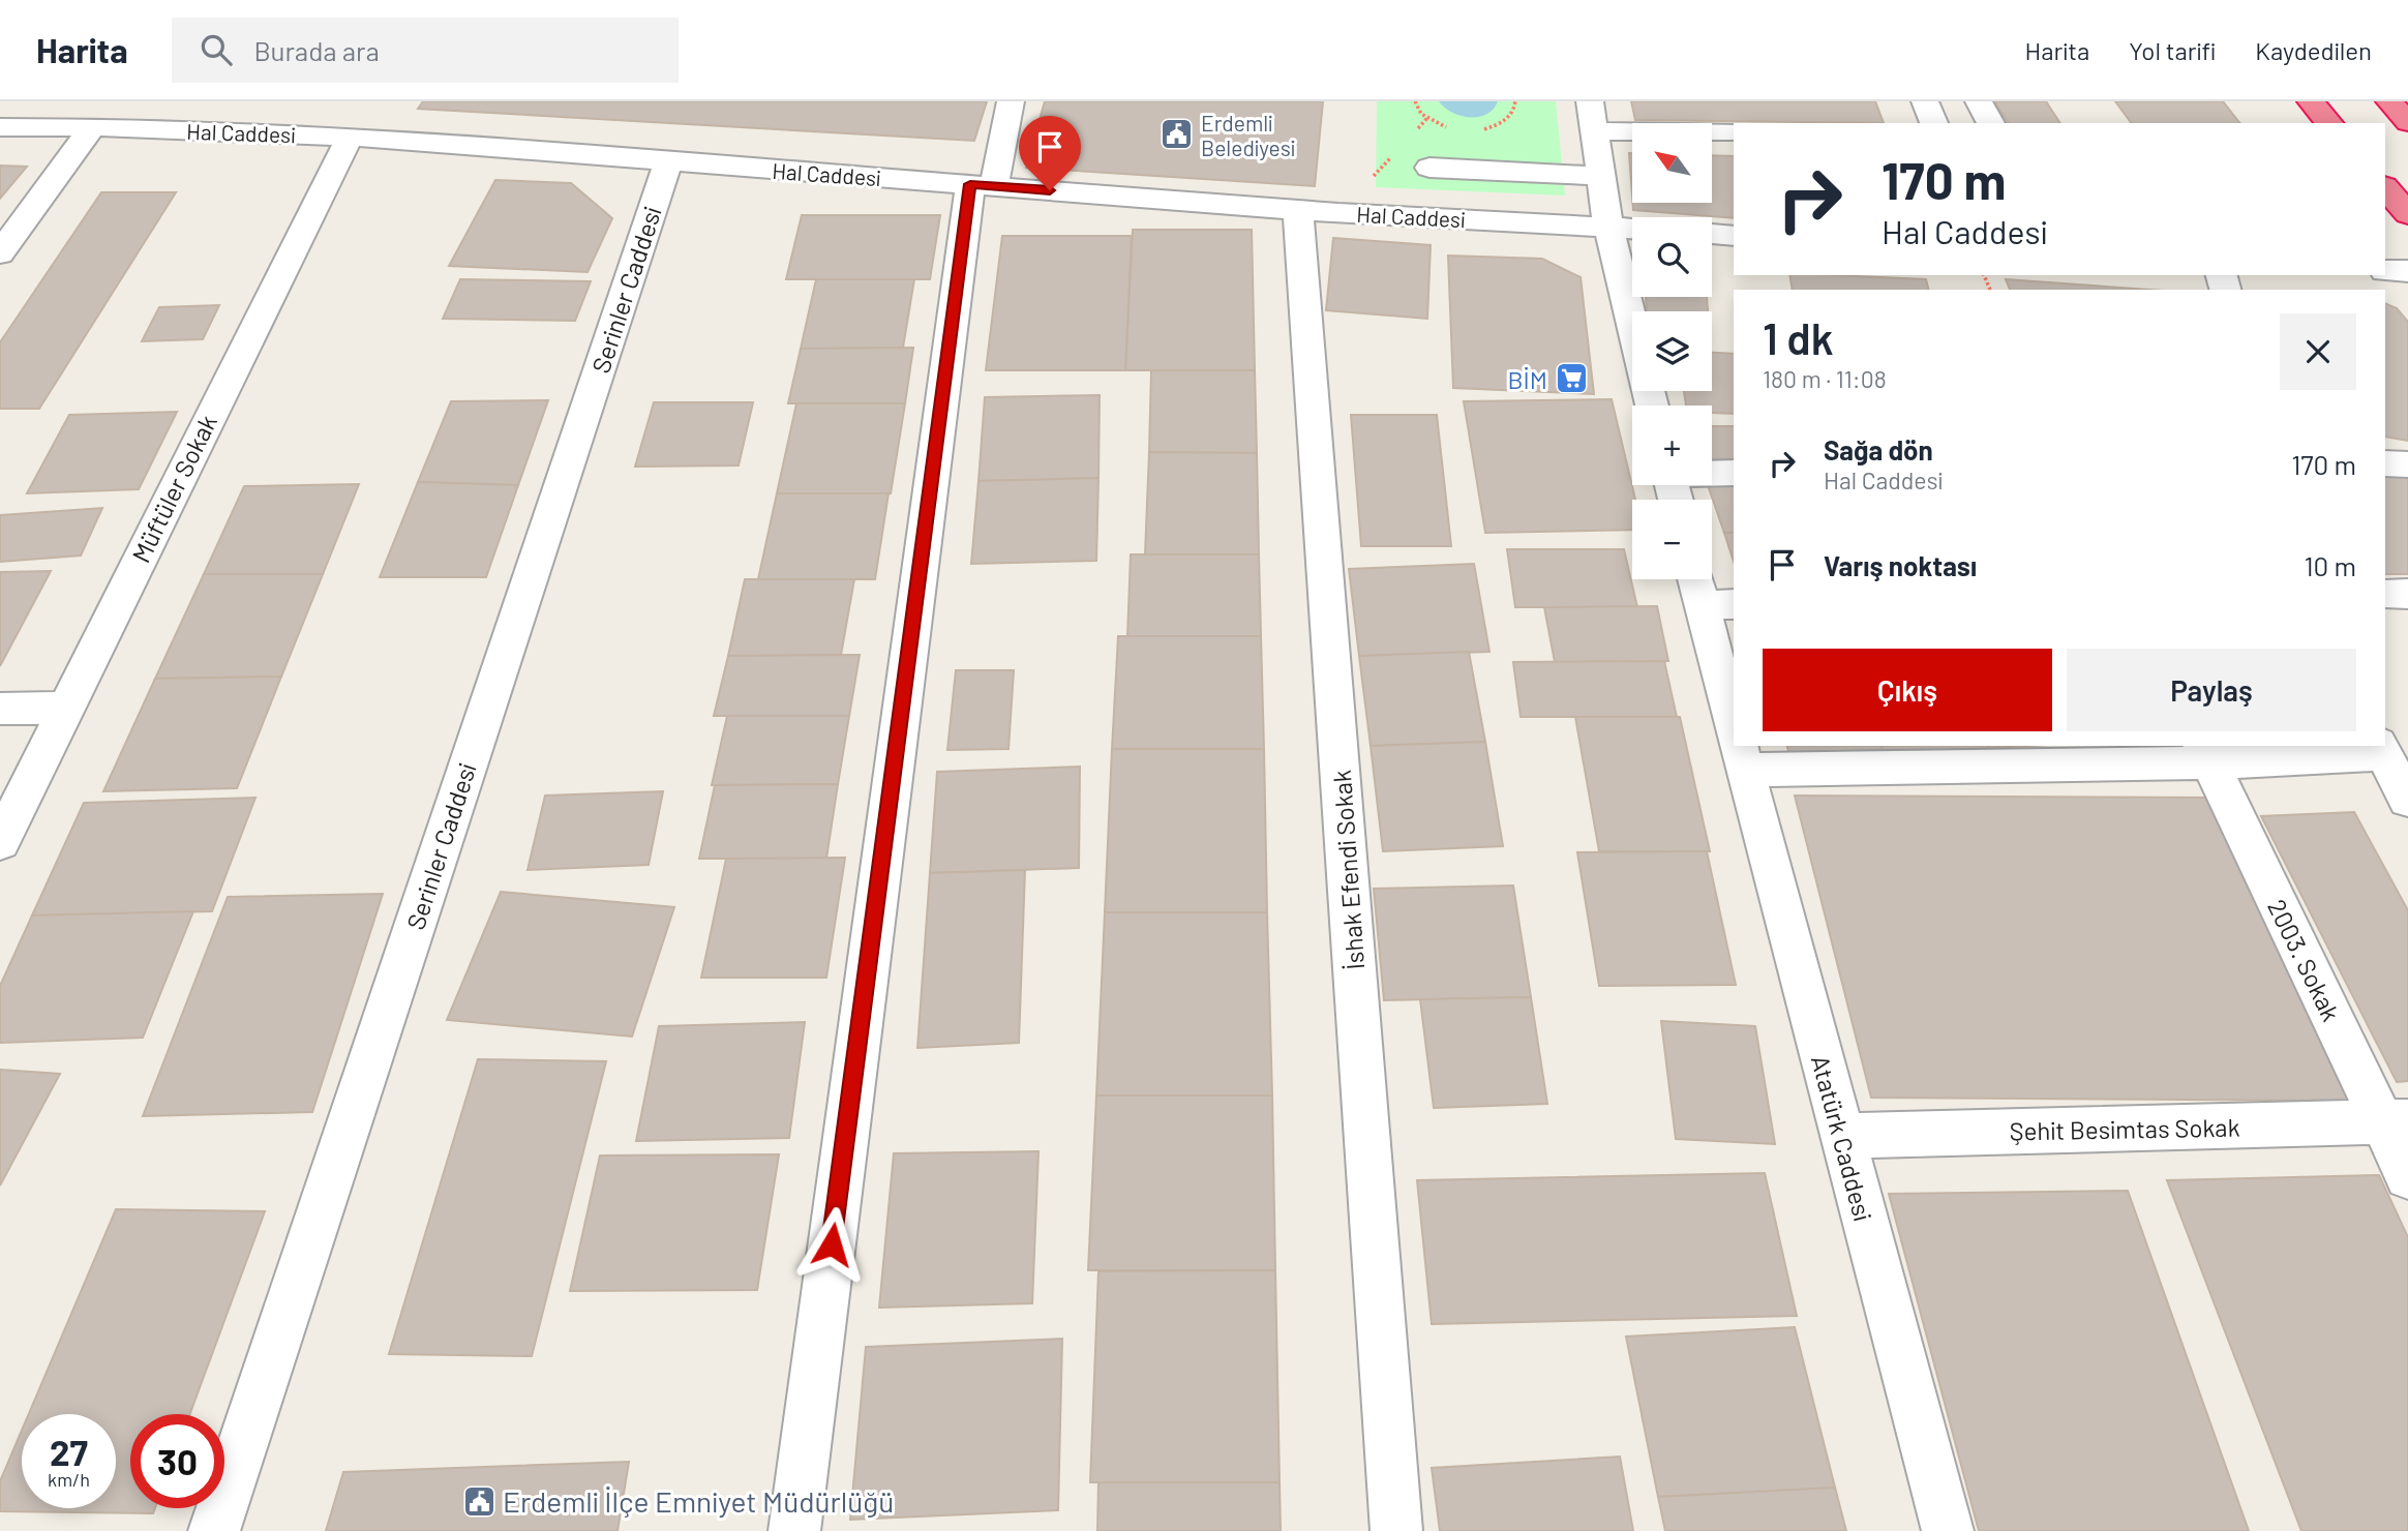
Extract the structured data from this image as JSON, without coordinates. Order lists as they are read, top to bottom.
{
  "streets": {
    "street": [
      "Hal Caddesi",
      "Serinler Caddesi",
      "Müftüler Sokak",
      "İshak Efendi Sokak",
      "2003. Sokak",
      "Şehit Besimtas Sokak",
      "Atatürk Caddesi"
    ]
  },
  "crossings": [
    ["Hal Caddesi", "Serinler Caddesi"],
    ["Hal Caddesi", "Müftüler Sokak"],
    ["Hal Caddesi", "İshak Efendi Sokak"],
    ["2003. Sokak", "Şehit Besimtas Sokak"],
    ["Şehit Besimtas Sokak", "Atatürk Caddesi"]
  ],
  "places": {
    "public building": ["Erdemli Belediyesi", "Erdemli İlçe Emniyet Müdürlüğü"],
    "supermarket": ["BİM"]
  },
  "north": "top left",
  "page": {
    "header": "Harita",
    "search": "Burada ara",
    "nav": ["Harita", "Yol tarifi", "Kaydedilen"],
    "map_buttons": ["+", "−"],
    "turn": ["170 m", "Hal Caddesi"],
    "heading": ["1 dk", "180 m · 11:08"],
    "list": [
      {
        "name": "Sağa dön",
        "note": "Hal Caddesi",
        "value": "170 m"
      },
      {
        "name": "Varış noktası",
        "value": "10 m"
      }
    ],
    "buttons": ["Çıkış", "Paylaş"],
    "speed": "27 km/h",
    "limit": "30"
  }
}
